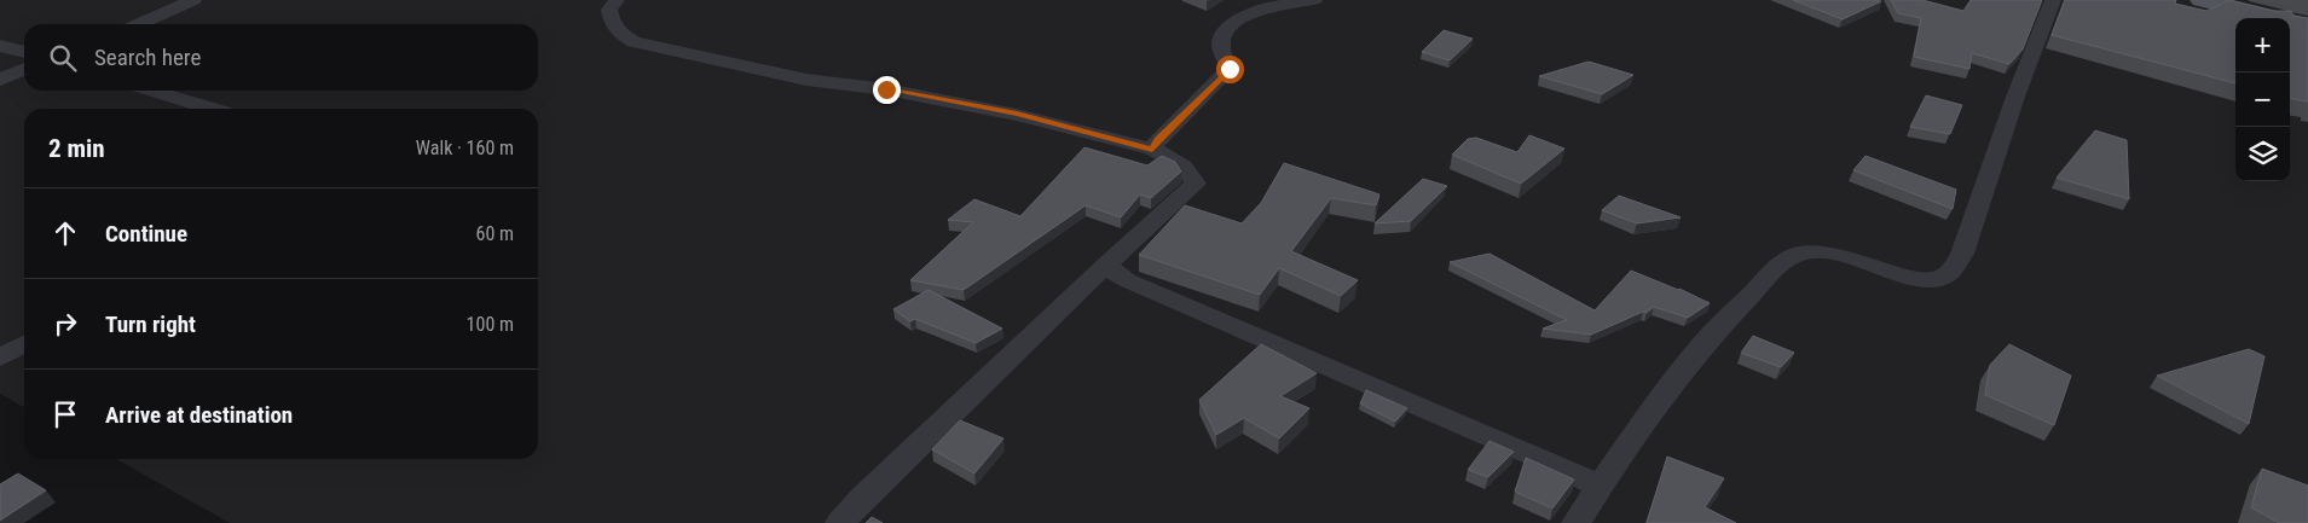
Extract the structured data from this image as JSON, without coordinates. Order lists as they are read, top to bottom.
{
  "page": {
    "map_buttons": ["+", "−"],
    "search": "Search here",
    "heading": ["2 min", "Walk · 160 m"],
    "list": [
      ["Continue", "60 m"],
      ["Turn right", "100 m"],
      "Arrive at destination"
    ]
  }
}
